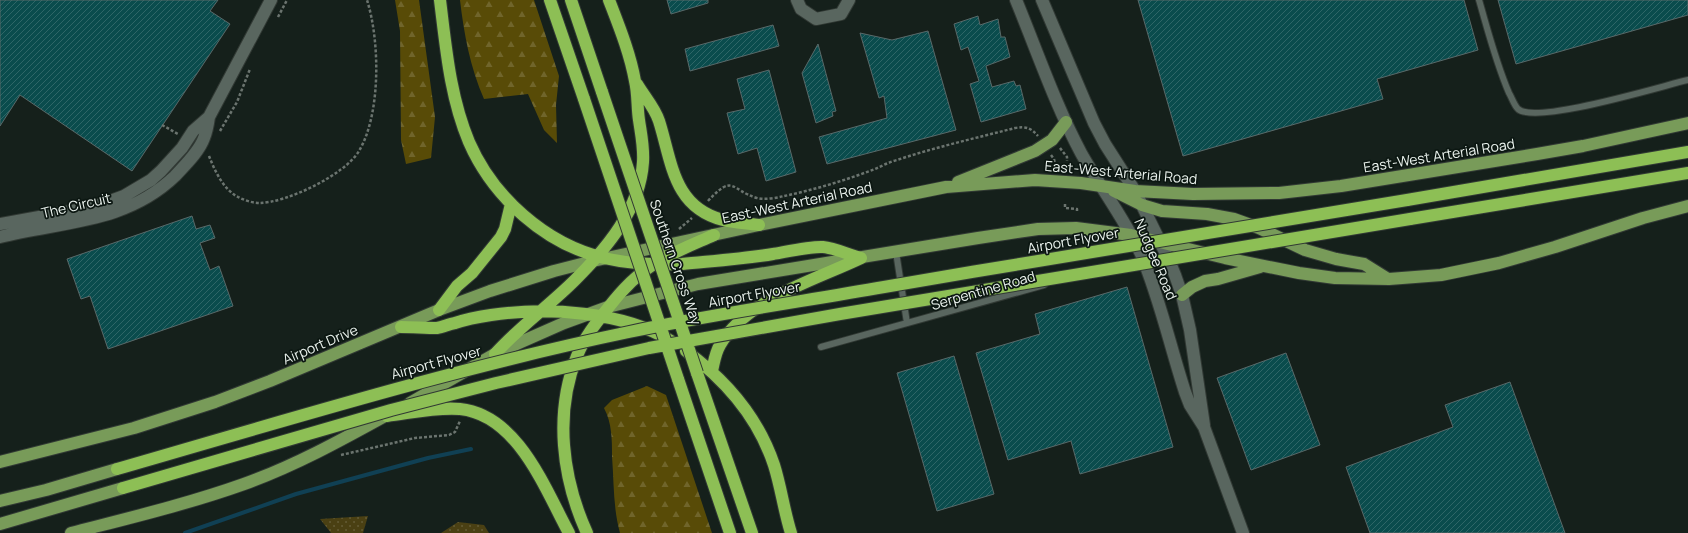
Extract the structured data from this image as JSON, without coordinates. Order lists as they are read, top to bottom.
{
  "streets": {
    "highway": ["Airport Flyover", "Southern Cross Way"],
    "main road": [
      "East-West Arterial Road",
      "The Circuit",
      "Nudgee Road",
      "Airport Drive"
    ],
    "lane": ["Serpentine Road"]
  },
  "crossings": [
    ["East-West Arterial Road", "Nudgee Road"],
    ["East-West Arterial Road", "Airport Drive"]
  ]
}
